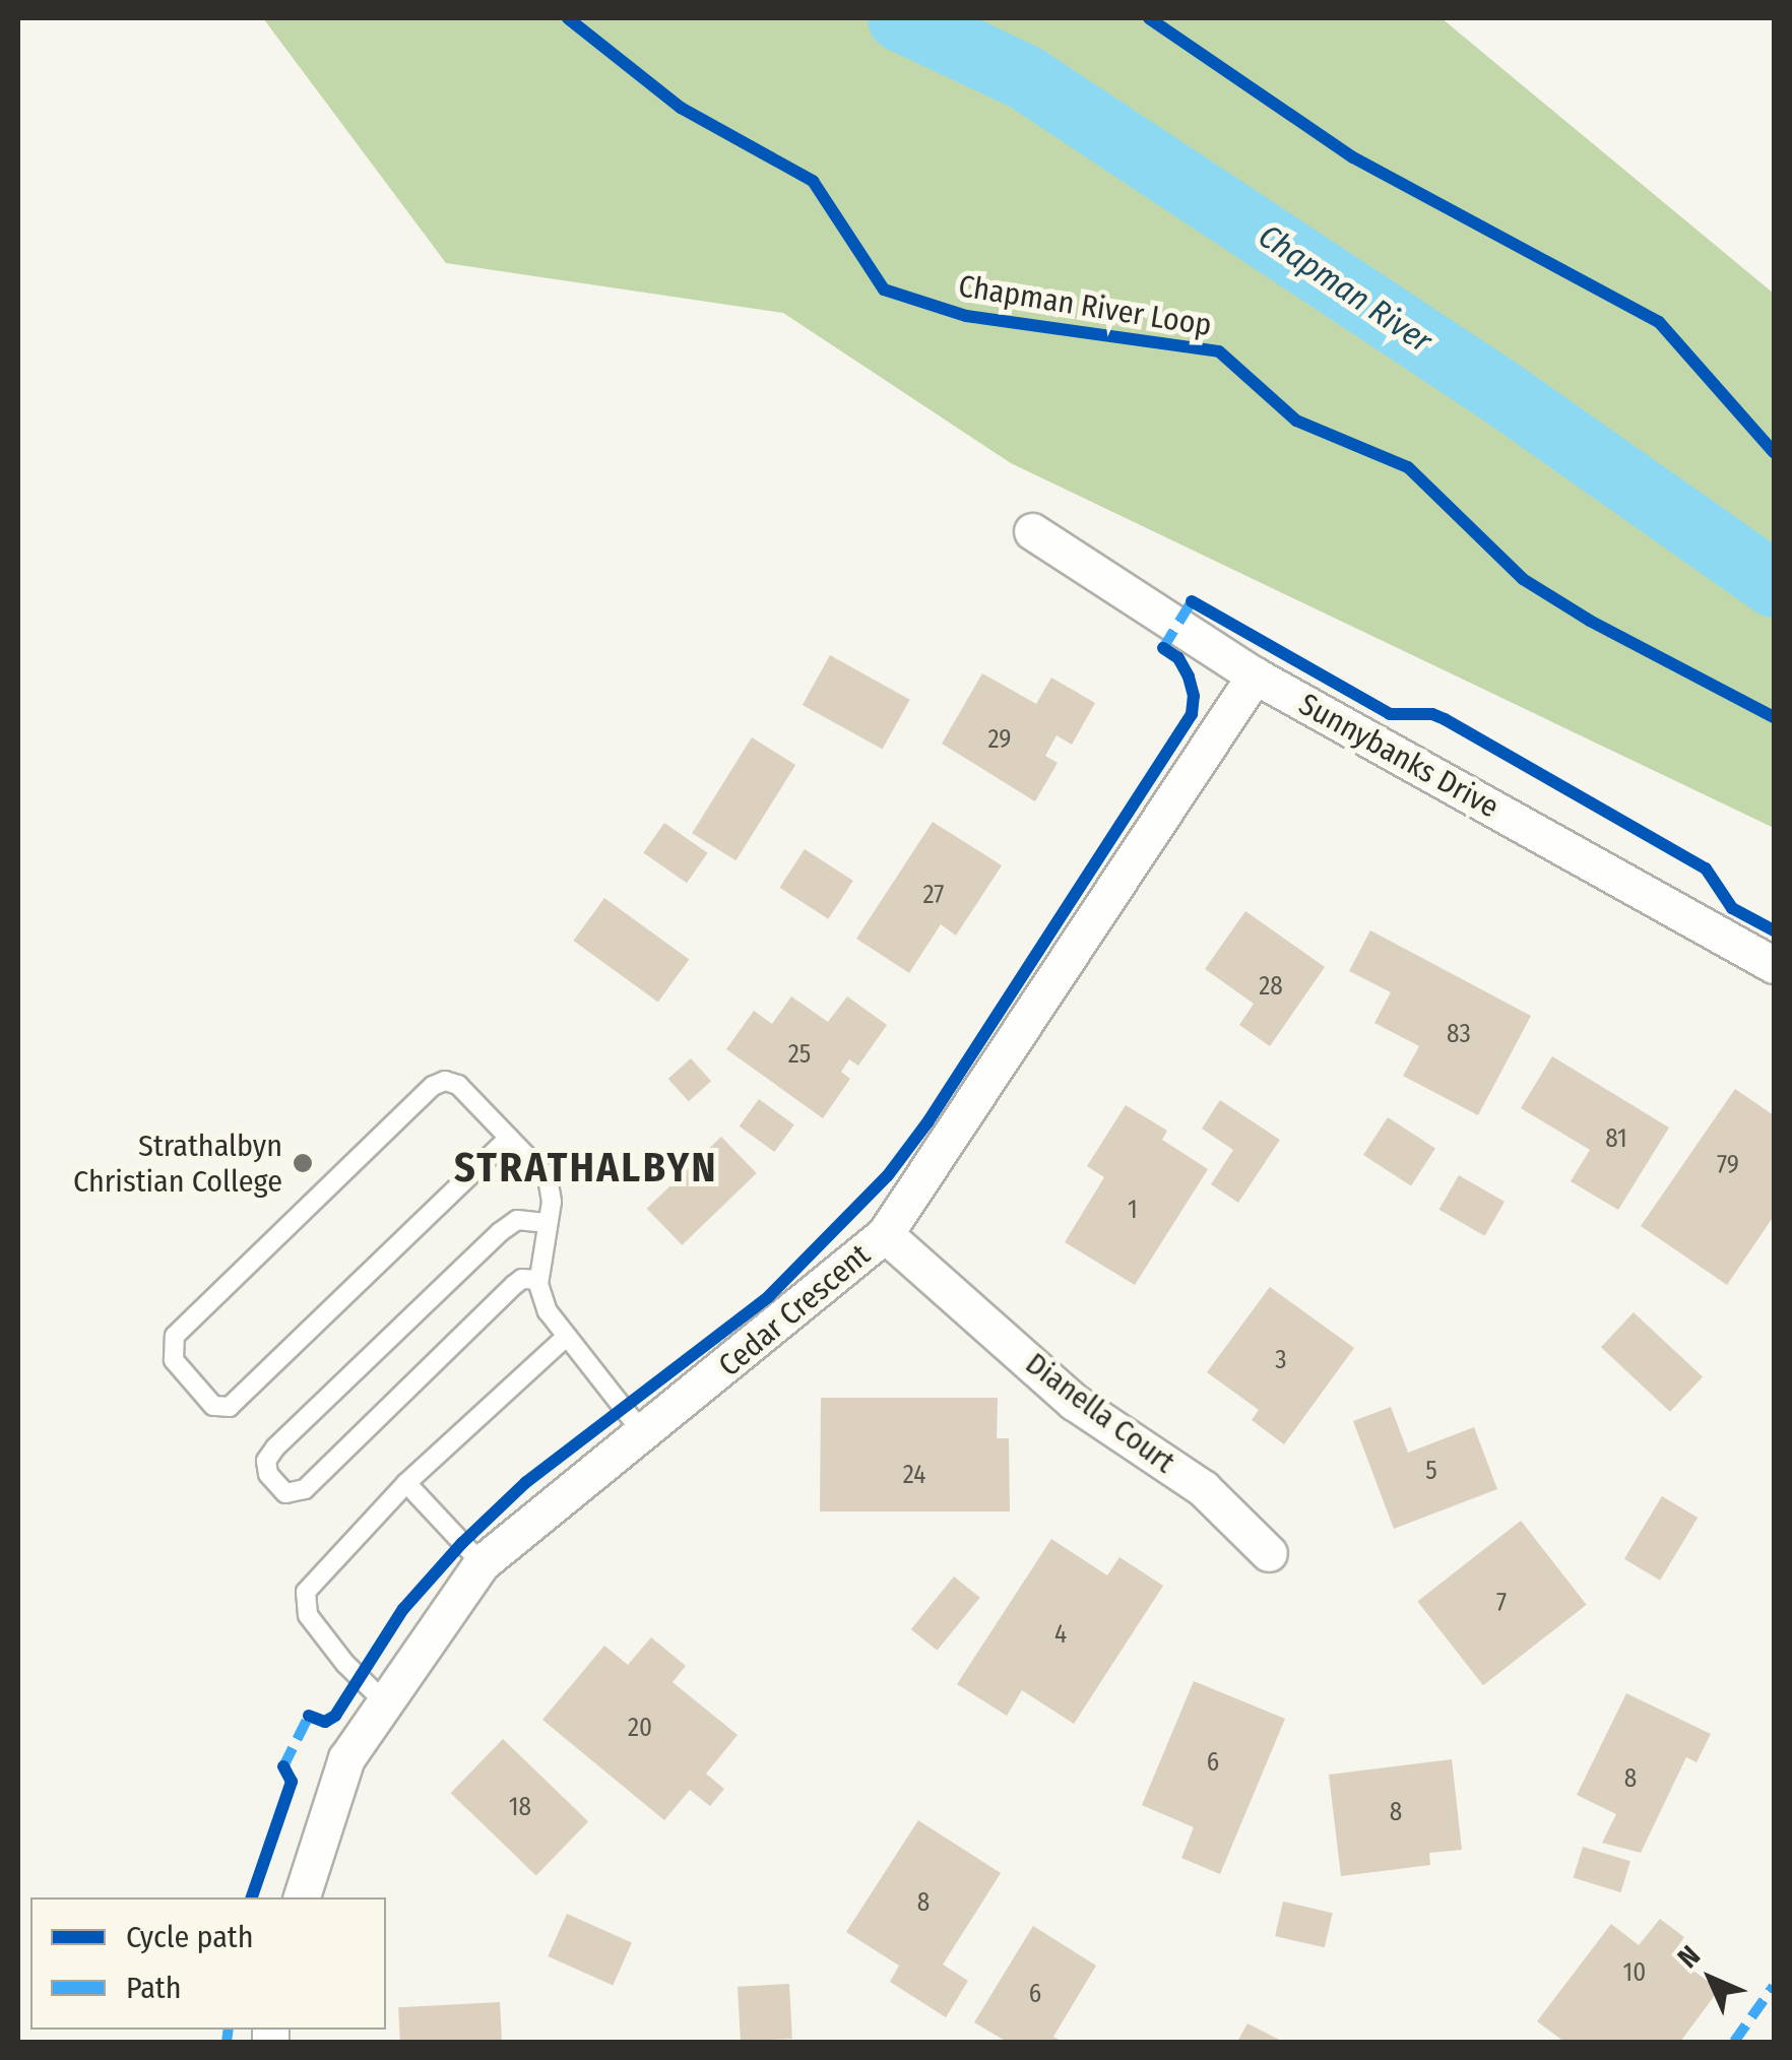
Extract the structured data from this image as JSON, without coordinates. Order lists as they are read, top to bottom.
{
  "streets": {
    "street": ["Sunnybanks Drive", "Cedar Crescent", "Dianella Court"],
    "cycle path": ["Chapman River Loop"]
  },
  "crossings": [
    ["Sunnybanks Drive", "Cedar Crescent"],
    ["Cedar Crescent", "Dianella Court"]
  ],
  "districts": ["STRATHALBYN"],
  "water": ["Chapman River"],
  "places": ["Strathalbyn Christian College"],
  "house_numbers": [
    "29",
    "27",
    "28",
    "83",
    "25",
    "81",
    "79",
    "1",
    "3",
    "5",
    "24",
    "7",
    "4",
    "20",
    "6",
    "8",
    "18",
    "8",
    "8",
    "10",
    "6"
  ],
  "legend": ["Cycle path", "Path"],
  "north": "top left"
}
